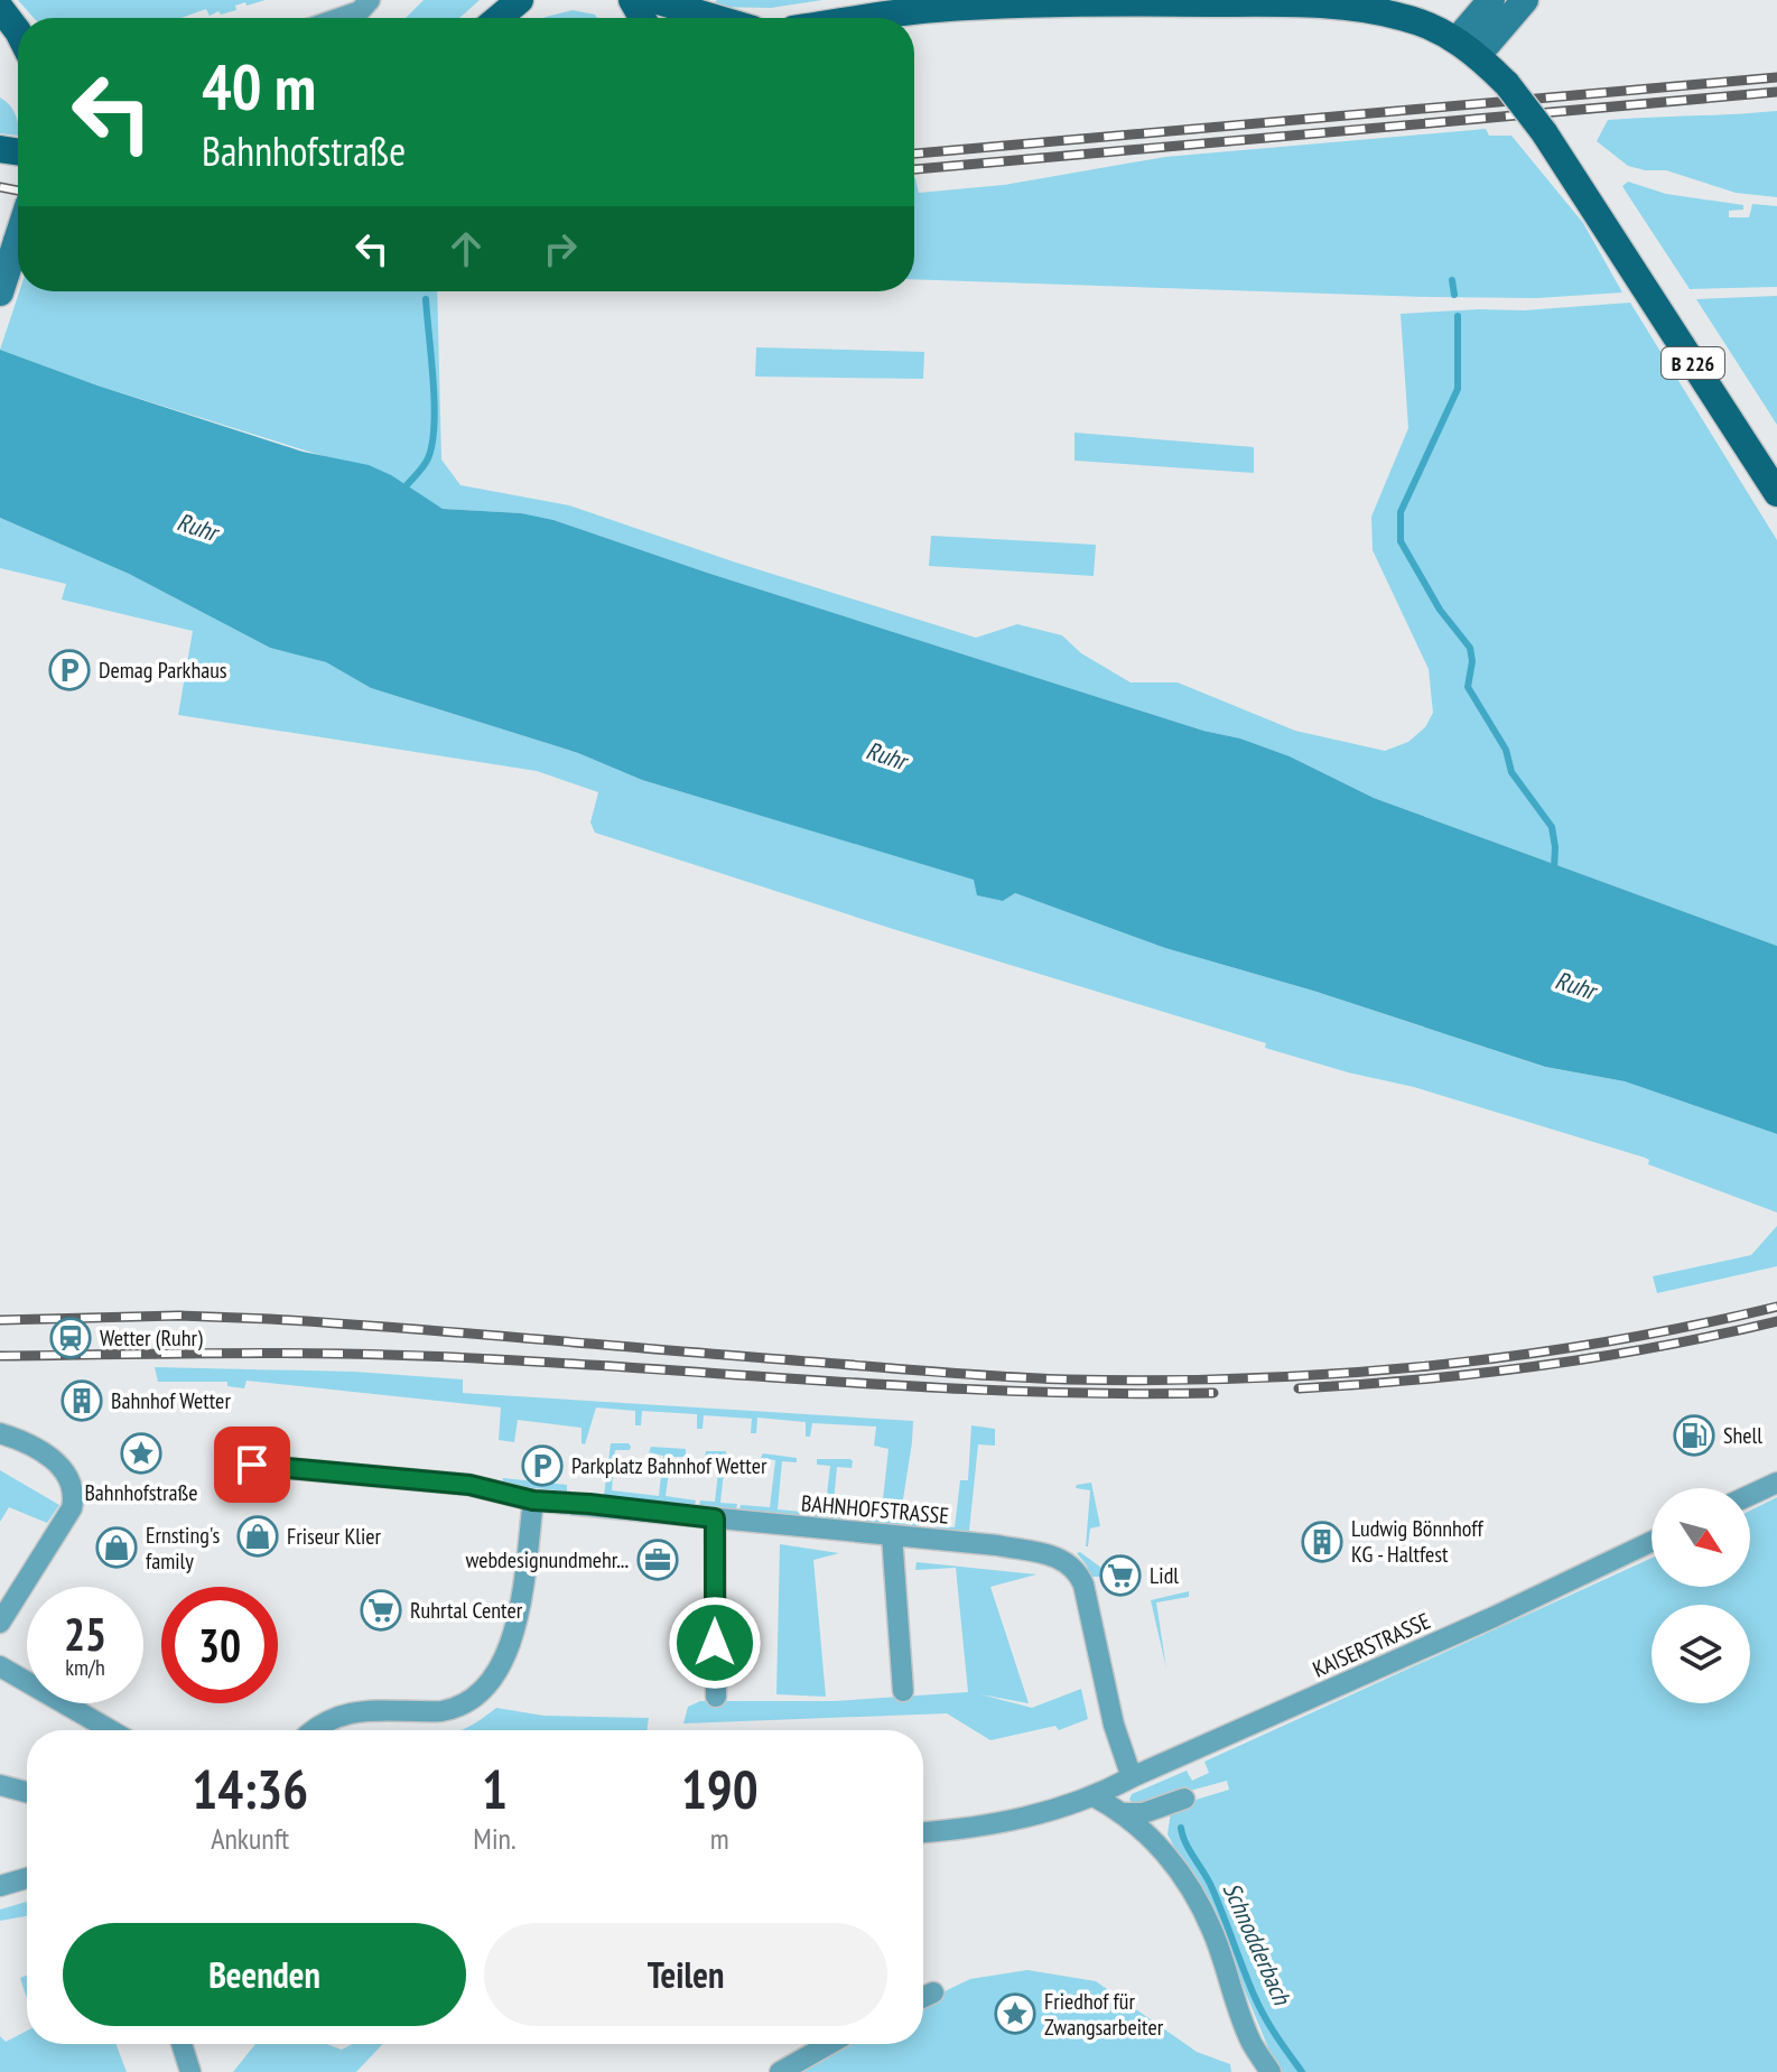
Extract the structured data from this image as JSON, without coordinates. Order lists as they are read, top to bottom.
{
  "streets": {
    "main road": ["B 226"],
    "street": ["BAHNHOFSTRASSE", "KAISERSTRASSE"]
  },
  "crossings": [
    ["BAHNHOFSTRASSE", "KAISERSTRASSE"]
  ],
  "water": ["Ruhr", "Schnodderbach"],
  "places": {
    "parking": ["Demag Parkhaus", "Parkplatz Bahnhof Wetter"],
    "station": ["Wetter (Ruhr)"],
    "building": ["Bahnhof Wetter", "Ludwig Bönnhoff KG - Haltfest"],
    "fuel station": ["Shell"],
    "place": ["Bahnhofstraße", "Friedhof für Zwangsarbeiter"],
    "shop": ["Friseur Klier", "Ernsting's family"],
    "office": ["webdesignundmehr..."],
    "supermarket": ["Lidl", "Ruhrtal Center"]
  },
  "north": "bottom right",
  "page": {
    "turn": ["40 m", "Bahnhofstraße"],
    "speed": "25 km/h",
    "limit": "30",
    "eta": [
      "14:36",
      "Ankunft",
      "1",
      "Min.",
      "190",
      "m"
    ],
    "buttons": ["Beenden", "Teilen"]
  }
}
